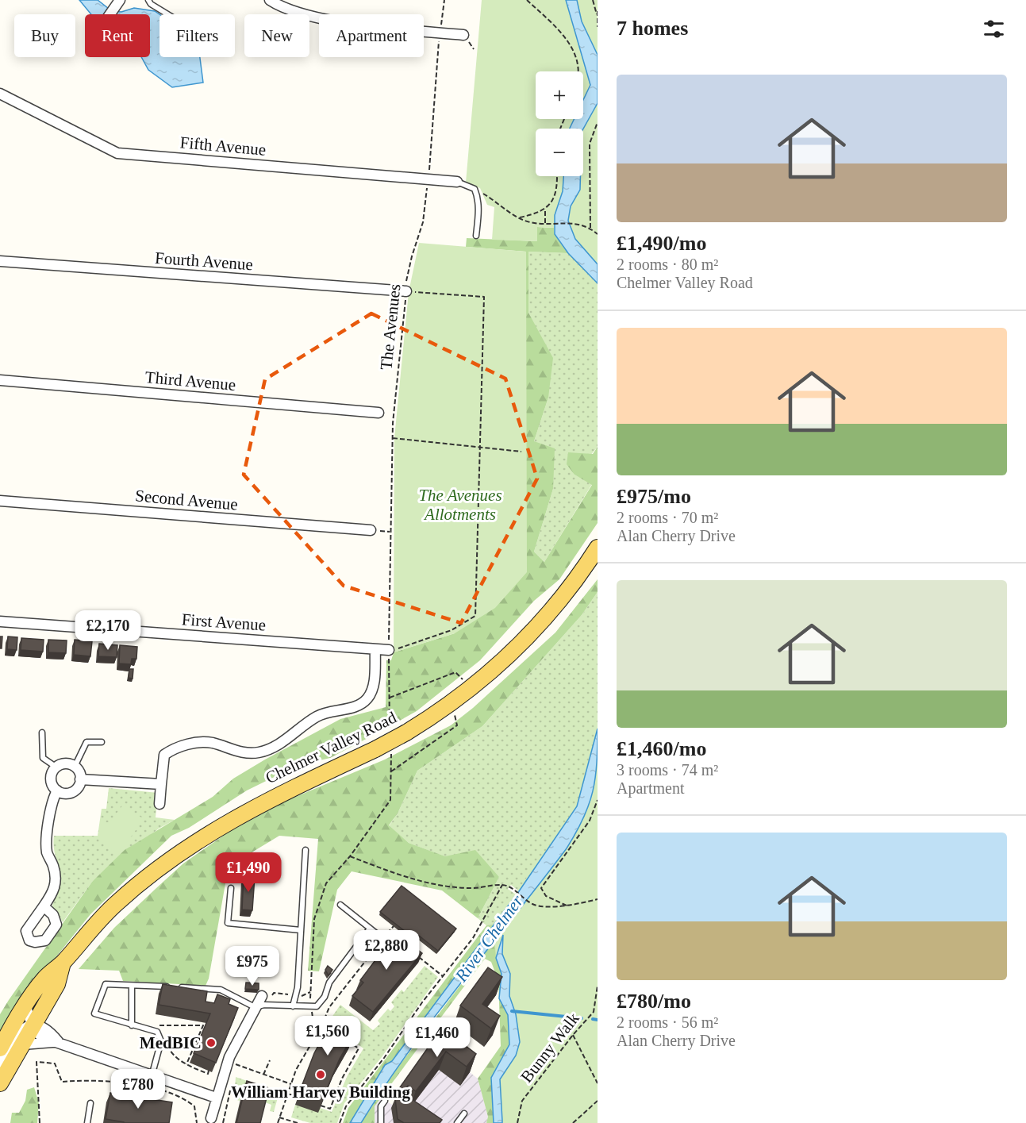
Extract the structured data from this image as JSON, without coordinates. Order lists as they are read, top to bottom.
{
  "streets": {
    "main road": ["Chelmer Valley Road"],
    "street": [
      "Fifth Avenue",
      "Fourth Avenue",
      "Third Avenue",
      "Second Avenue",
      "First Avenue"
    ],
    "path": ["The Avenues", "Bunny Walk"]
  },
  "crossings": [
    ["Fifth Avenue", "The Avenues"],
    ["Fourth Avenue", "The Avenues"],
    ["The Avenues", "First Avenue"]
  ],
  "water": ["River Chelmer"],
  "parks": ["The Avenues Allotments"],
  "places": ["MedBIC", "William Harvey Building"],
  "page": {
    "heading": "7 homes",
    "chip": [
      "Buy",
      "Rent",
      "Filters",
      "New",
      "Apartment"
    ],
    "list": [
      {
        "name": "£1,490/mo",
        "note": "2 rooms · 80 m² · Chelmer Valley Road"
      },
      {
        "name": "£975/mo",
        "note": "2 rooms · 70 m² · Alan Cherry Drive"
      },
      {
        "name": "£1,460/mo",
        "note": "3 rooms · 74 m² · Apartment"
      },
      {
        "name": "£780/mo",
        "note": "2 rooms · 56 m² · Alan Cherry Drive"
      }
    ],
    "map_buttons": ["+", "−"],
    "price": [
      "£2,170",
      "£1,490",
      "£2,880",
      "£975",
      "£1,560",
      "£1,460",
      "£780"
    ]
  }
}
